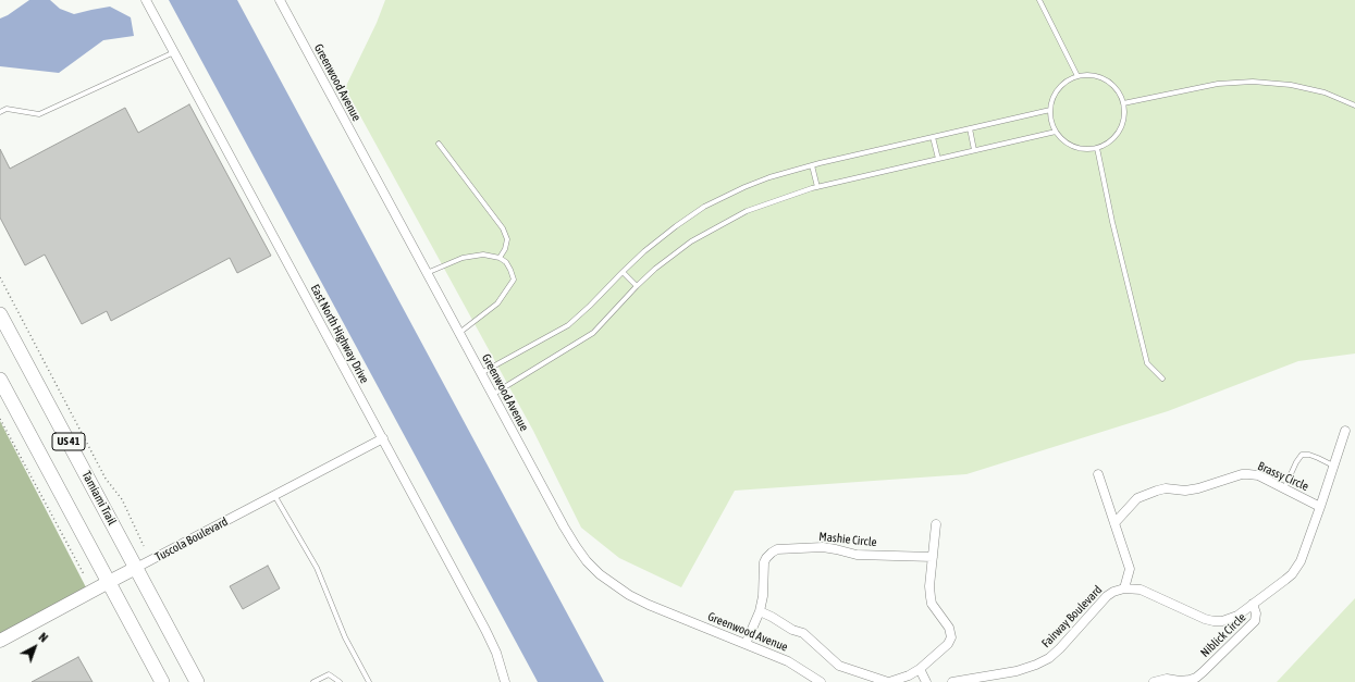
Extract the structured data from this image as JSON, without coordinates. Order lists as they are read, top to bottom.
{
  "streets": {
    "main road": ["US 41", "Tamiami Trail"],
    "street": [
      "Greenwood Avenue",
      "East North Highway Drive",
      "Brassy Circle",
      "Tuscola Boulevard",
      "Mashie Circle",
      "Fairway Boulevard",
      "Niblick Circle"
    ]
  },
  "crossings": [
    ["Greenwood Avenue", "Mashie Circle"],
    ["East North Highway Drive", "Tuscola Boulevard"],
    ["US 41", "Tuscola Boulevard"],
    ["Brassy Circle", "Niblick Circle"],
    ["Tamiami Trail", "Tuscola Boulevard"]
  ],
  "north": "top right"
}
